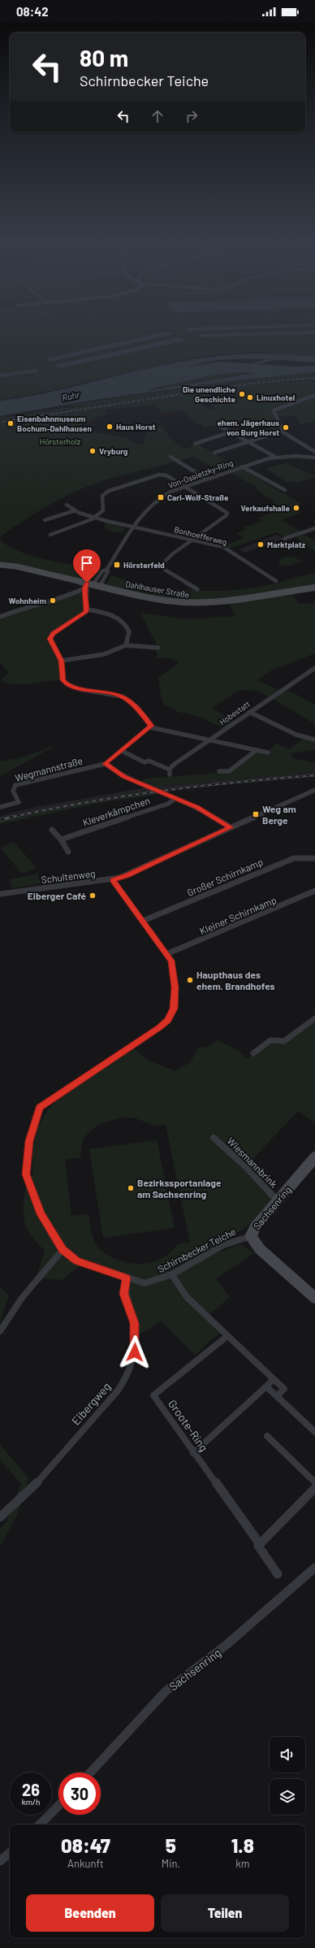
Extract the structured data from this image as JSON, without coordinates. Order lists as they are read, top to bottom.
{
  "streets": {
    "street": [
      "Von-Ossietzky-Ring",
      "Bonhoefferweg",
      "Dahlhauser Straße",
      "Hobestatt",
      "Wegmannstraße",
      "Kleverkämpchen",
      "Schultenweg",
      "Großer Schirnkamp",
      "Kleiner Schirnkamp",
      "Wiesmannbrink",
      "Sachsenring",
      "Schirnbecker Teiche",
      "Eibergweg",
      "Groote-Ring"
    ]
  },
  "crossings": [
    ["Von-Ossietzky-Ring", "Bonhoefferweg"],
    ["Von-Ossietzky-Ring", "Dahlhauser Straße"],
    ["Schultenweg", "Schirnbecker Teiche"],
    ["Großer Schirnkamp", "Schirnbecker Teiche"],
    ["Kleiner Schirnkamp", "Schirnbecker Teiche"],
    ["Wiesmannbrink", "Sachsenring"],
    ["Sachsenring", "Schirnbecker Teiche"],
    ["Schirnbecker Teiche", "Eibergweg"]
  ],
  "water": ["Ruhr"],
  "parks": ["Hörsterholz"],
  "places": {
    "other": [
      "Die unendliche Geschichte",
      "Linuxhotel",
      "Eisenbahnmuseum Bochum-Dahlhausen",
      "Haus Horst",
      "ehem. Jägerhaus von Burg Horst",
      "Vryburg",
      "Verkaufshalle",
      "Marktplatz",
      "Wohnheim",
      "Eiberger Café",
      "Haupthaus des ehem. Brandhofes",
      "Bezirkssportanlage am Sachsenring"
    ],
    "transit": ["Carl-Wolf-Straße", "Hörsterfeld", "Weg am Berge"]
  },
  "page": {
    "status": "08:42",
    "turn": ["80 m", "Schirnbecker Teiche"],
    "speed": "26 km/h",
    "limit": "30",
    "eta": [
      "08:47",
      "Ankunft",
      "5",
      "Min.",
      "1.8",
      "km"
    ],
    "buttons": ["Beenden", "Teilen"]
  }
}
